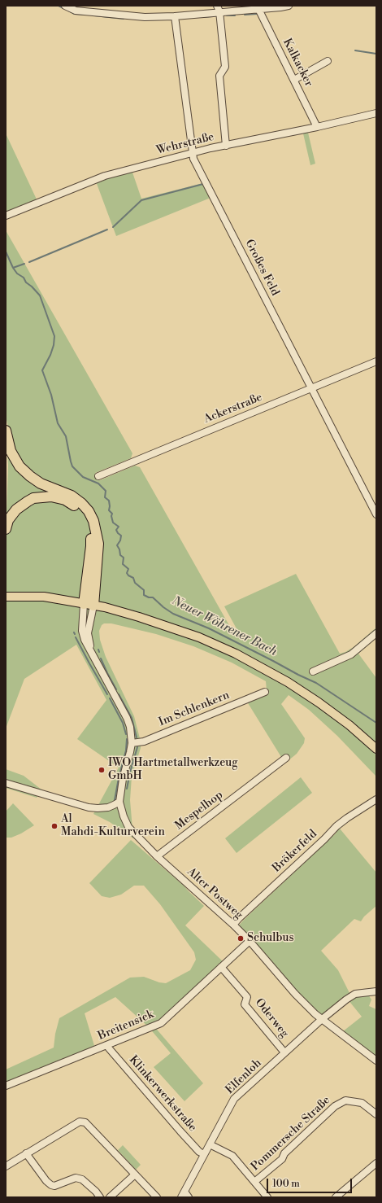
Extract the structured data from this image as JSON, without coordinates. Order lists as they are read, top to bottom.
{
  "streets": {
    "street": [
      "Kalkacker",
      "Wehrstraße",
      "Großes Feld",
      "Ackerstraße",
      "Im Schlenkern",
      "Mespelhop",
      "Brökerfeld",
      "Alter Postweg",
      "Oderweg",
      "Breitensiek",
      "Elfenloh",
      "Klinkerwerkstraße",
      "Pommersche Straße"
    ]
  },
  "crossings": [
    ["Kalkacker", "Wehrstraße"],
    ["Wehrstraße", "Großes Feld"],
    ["Großes Feld", "Ackerstraße"],
    ["Im Schlenkern", "Alter Postweg"],
    ["Mespelhop", "Alter Postweg"],
    ["Brökerfeld", "Alter Postweg"],
    ["Alter Postweg", "Breitensiek"],
    ["Alter Postweg", "Elfenloh"],
    ["Oderweg", "Breitensiek"],
    ["Oderweg", "Elfenloh"],
    ["Breitensiek", "Klinkerwerkstraße"],
    ["Elfenloh", "Klinkerwerkstraße"]
  ],
  "water": ["Neuer Wöhrener Bach"],
  "places": ["IWO Hartmetallwerkzeug GmbH", "Al Mahdi-Kulturverein", "Schulbus"],
  "scale_bar": "100 m"
}
